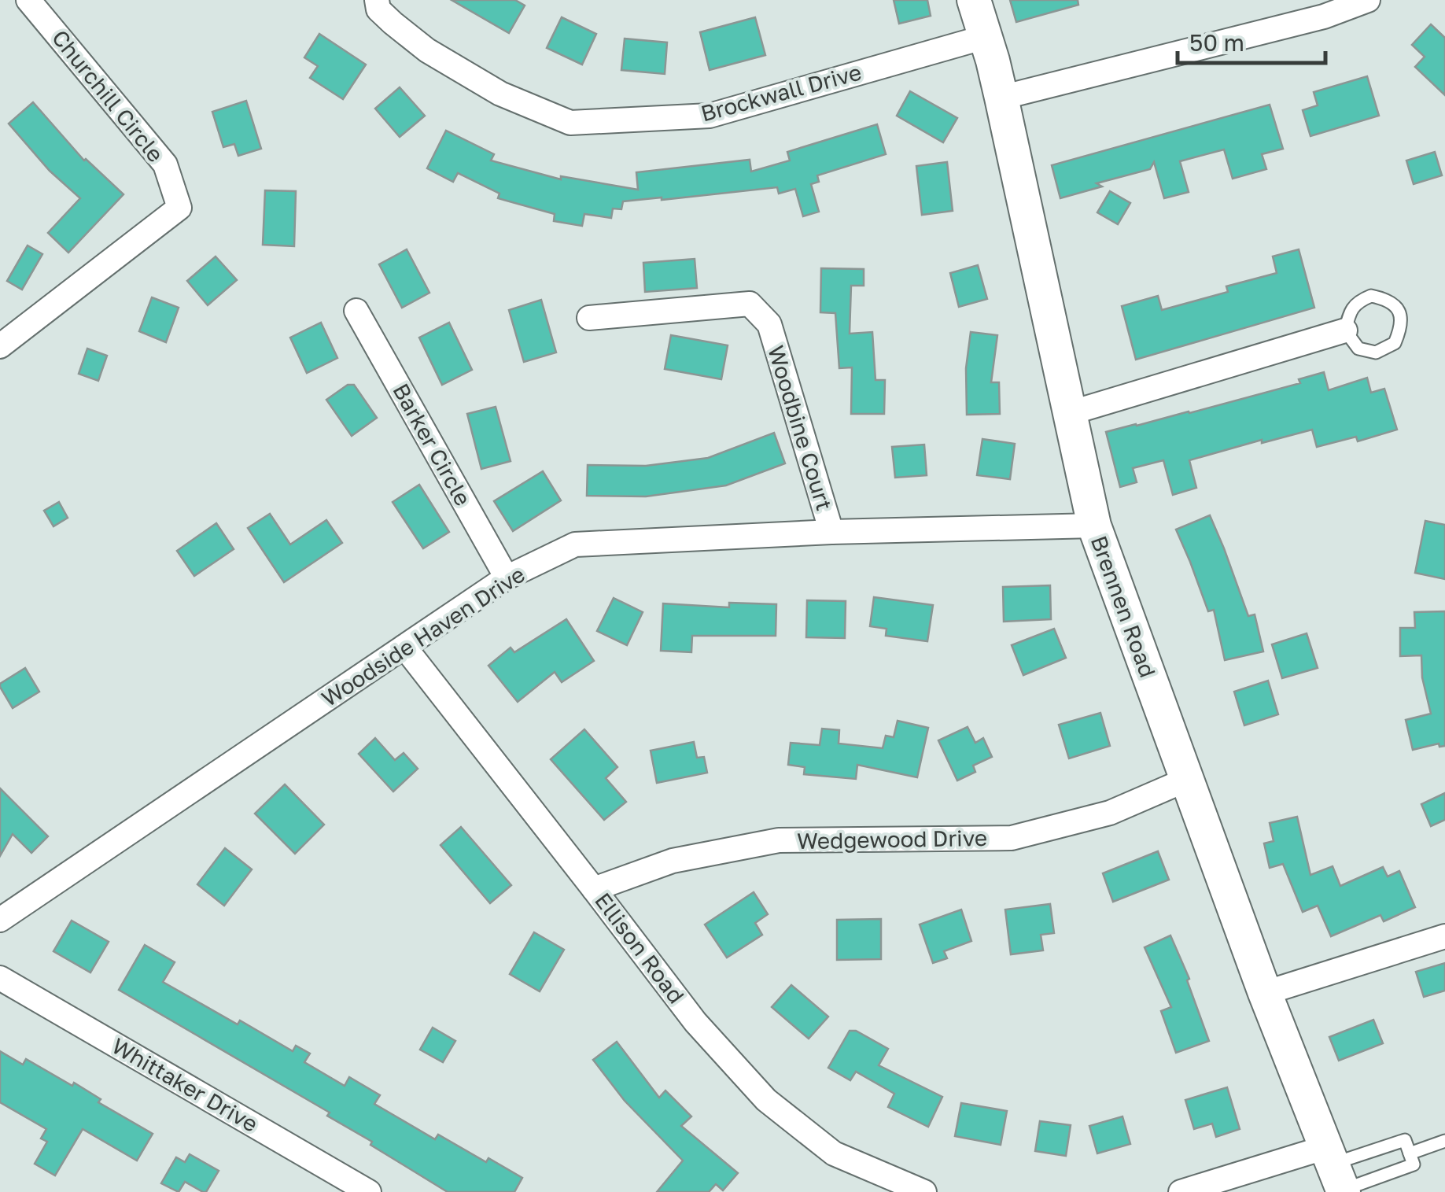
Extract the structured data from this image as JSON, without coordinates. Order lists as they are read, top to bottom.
{
  "streets": {
    "street": [
      "Brockwall Drive",
      "Churchill Circle",
      "Woodbine Court",
      "Barker Circle",
      "Brennen Road",
      "Woodside Haven Drive",
      "Wedgewood Drive",
      "Ellison Road",
      "Whittaker Drive"
    ]
  },
  "crossings": [
    ["Brockwall Drive", "Brennen Road"],
    ["Woodbine Court", "Woodside Haven Drive"],
    ["Barker Circle", "Woodside Haven Drive"],
    ["Brennen Road", "Woodside Haven Drive"],
    ["Brennen Road", "Wedgewood Drive"],
    ["Woodside Haven Drive", "Ellison Road"],
    ["Wedgewood Drive", "Ellison Road"]
  ],
  "scale_bar": "50 m"
}
